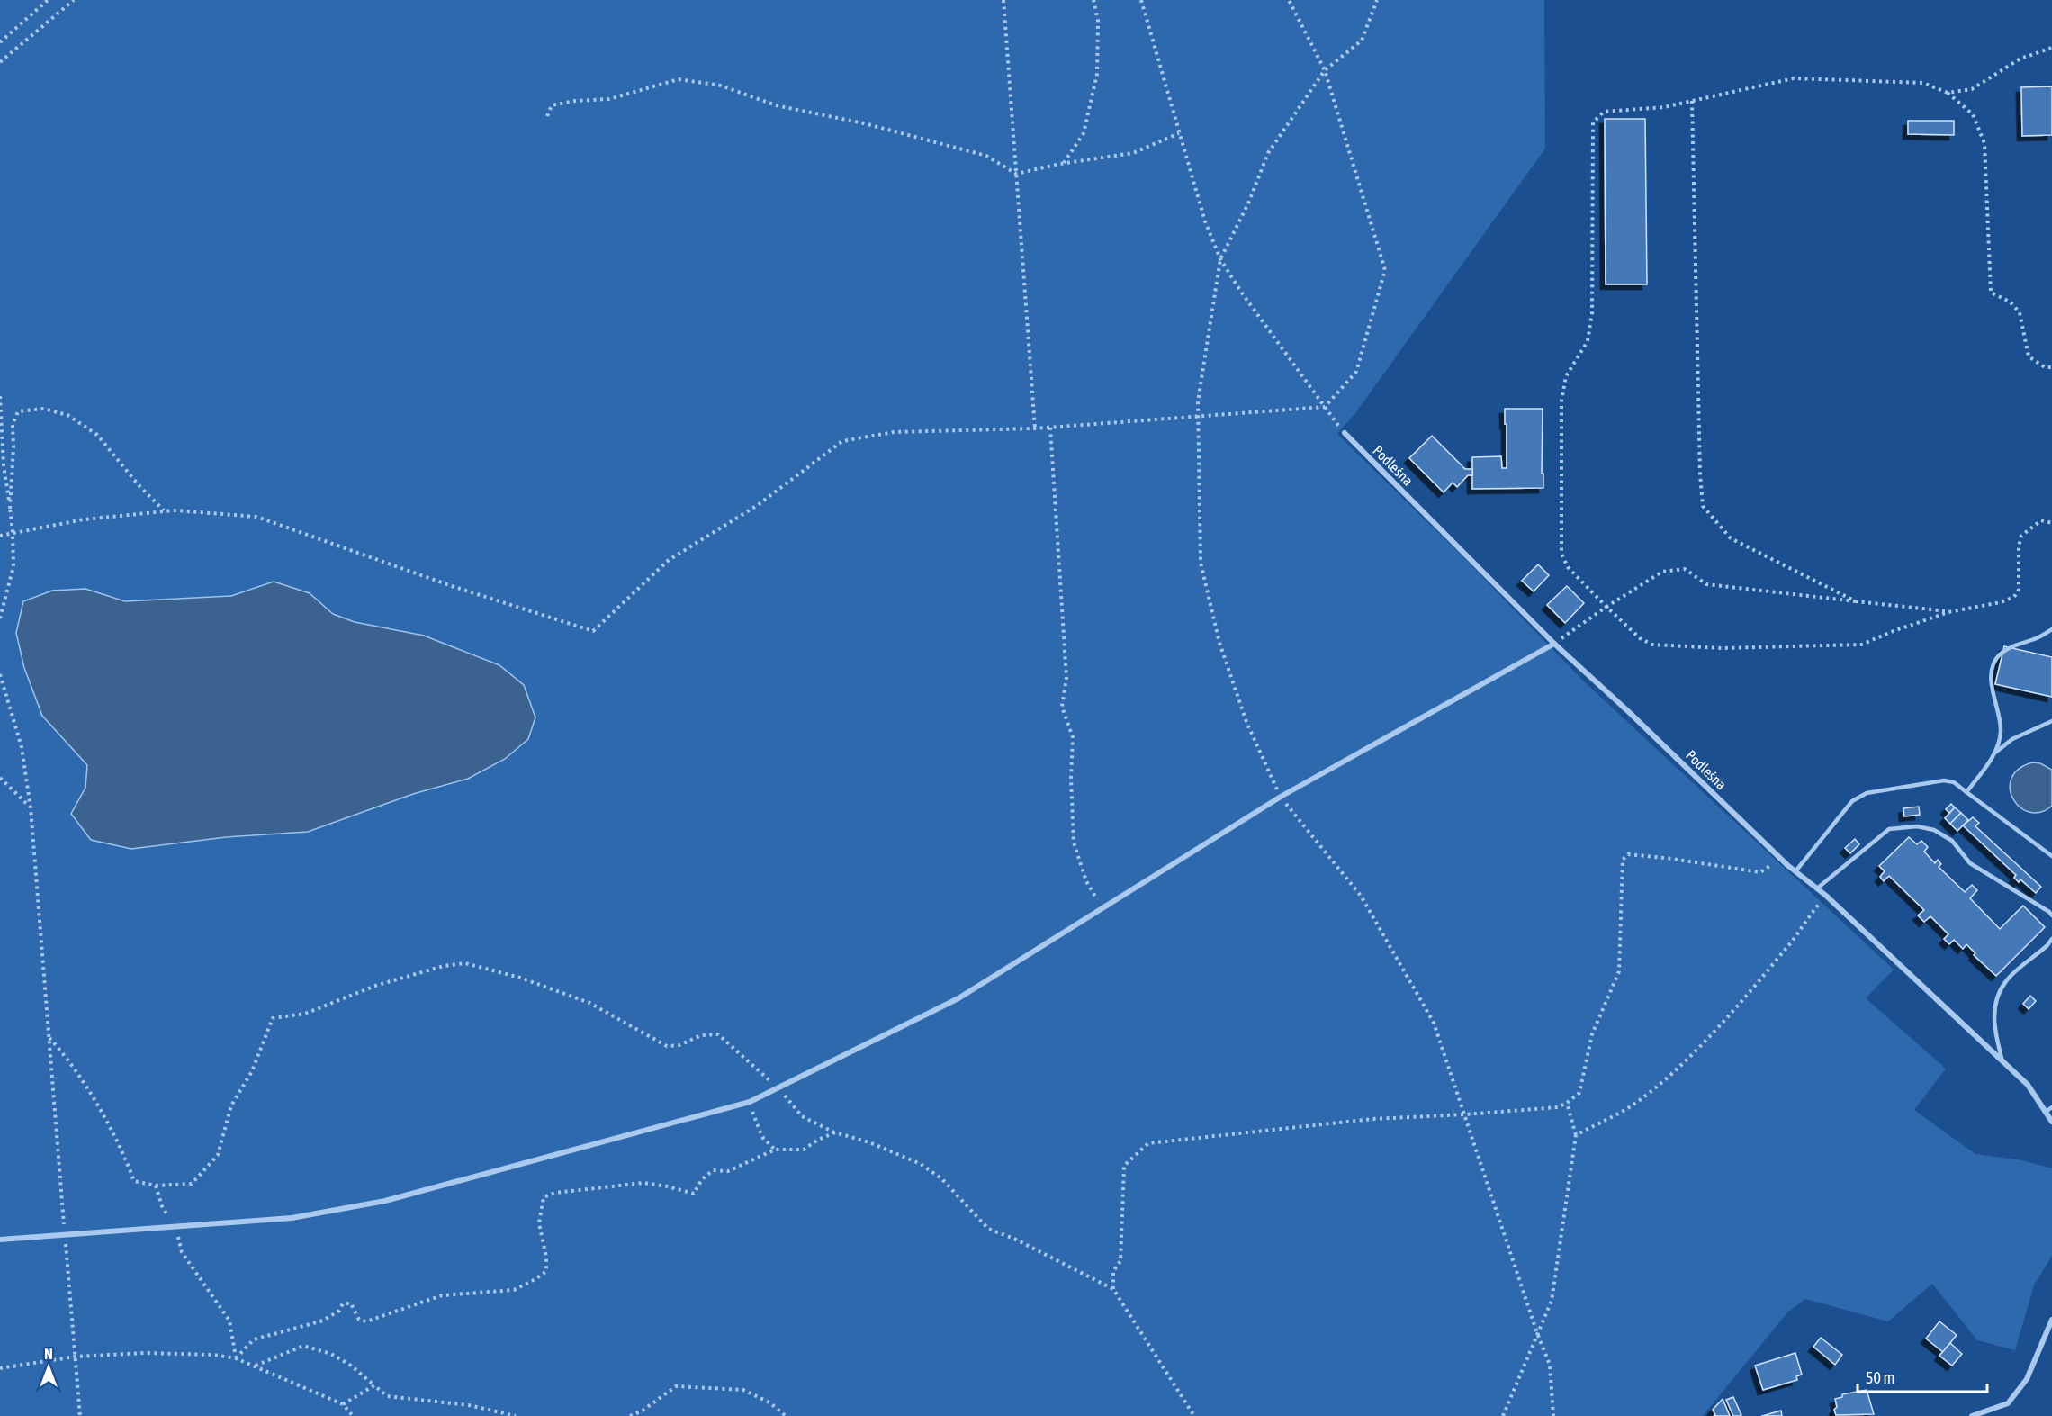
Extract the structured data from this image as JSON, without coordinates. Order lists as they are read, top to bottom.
{
  "streets": {
    "street": ["Podleśna"]
  },
  "scale_bar": "50 m",
  "north": "top"
}
